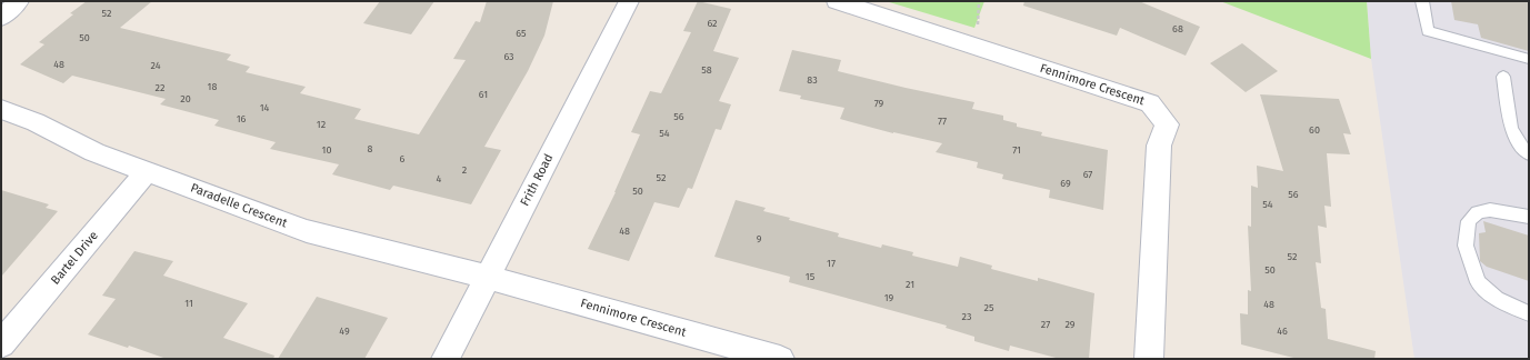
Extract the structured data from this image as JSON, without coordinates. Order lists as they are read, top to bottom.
{
  "streets": {
    "street": [
      "Fennimore Crescent",
      "Frith Road",
      "Paradelle Crescent",
      "Bartel Drive"
    ]
  },
  "crossings": [
    ["Fennimore Crescent", "Frith Road"],
    ["Fennimore Crescent", "Paradelle Crescent"],
    ["Frith Road", "Paradelle Crescent"],
    ["Paradelle Crescent", "Bartel Drive"]
  ],
  "house_numbers": [
    "52",
    "62",
    "68",
    "65",
    "50",
    "63",
    "48",
    "24",
    "58",
    "83",
    "18",
    "22",
    "61",
    "20",
    "79",
    "14",
    "56",
    "16",
    "77",
    "12",
    "60",
    "54",
    "8",
    "10",
    "71",
    "6",
    "2",
    "67",
    "52",
    "4",
    "69",
    "50",
    "56",
    "54",
    "48",
    "9",
    "52",
    "17",
    "50",
    "15",
    "21",
    "19",
    "11",
    "48",
    "25",
    "23",
    "27",
    "29",
    "49",
    "46"
  ]
}
